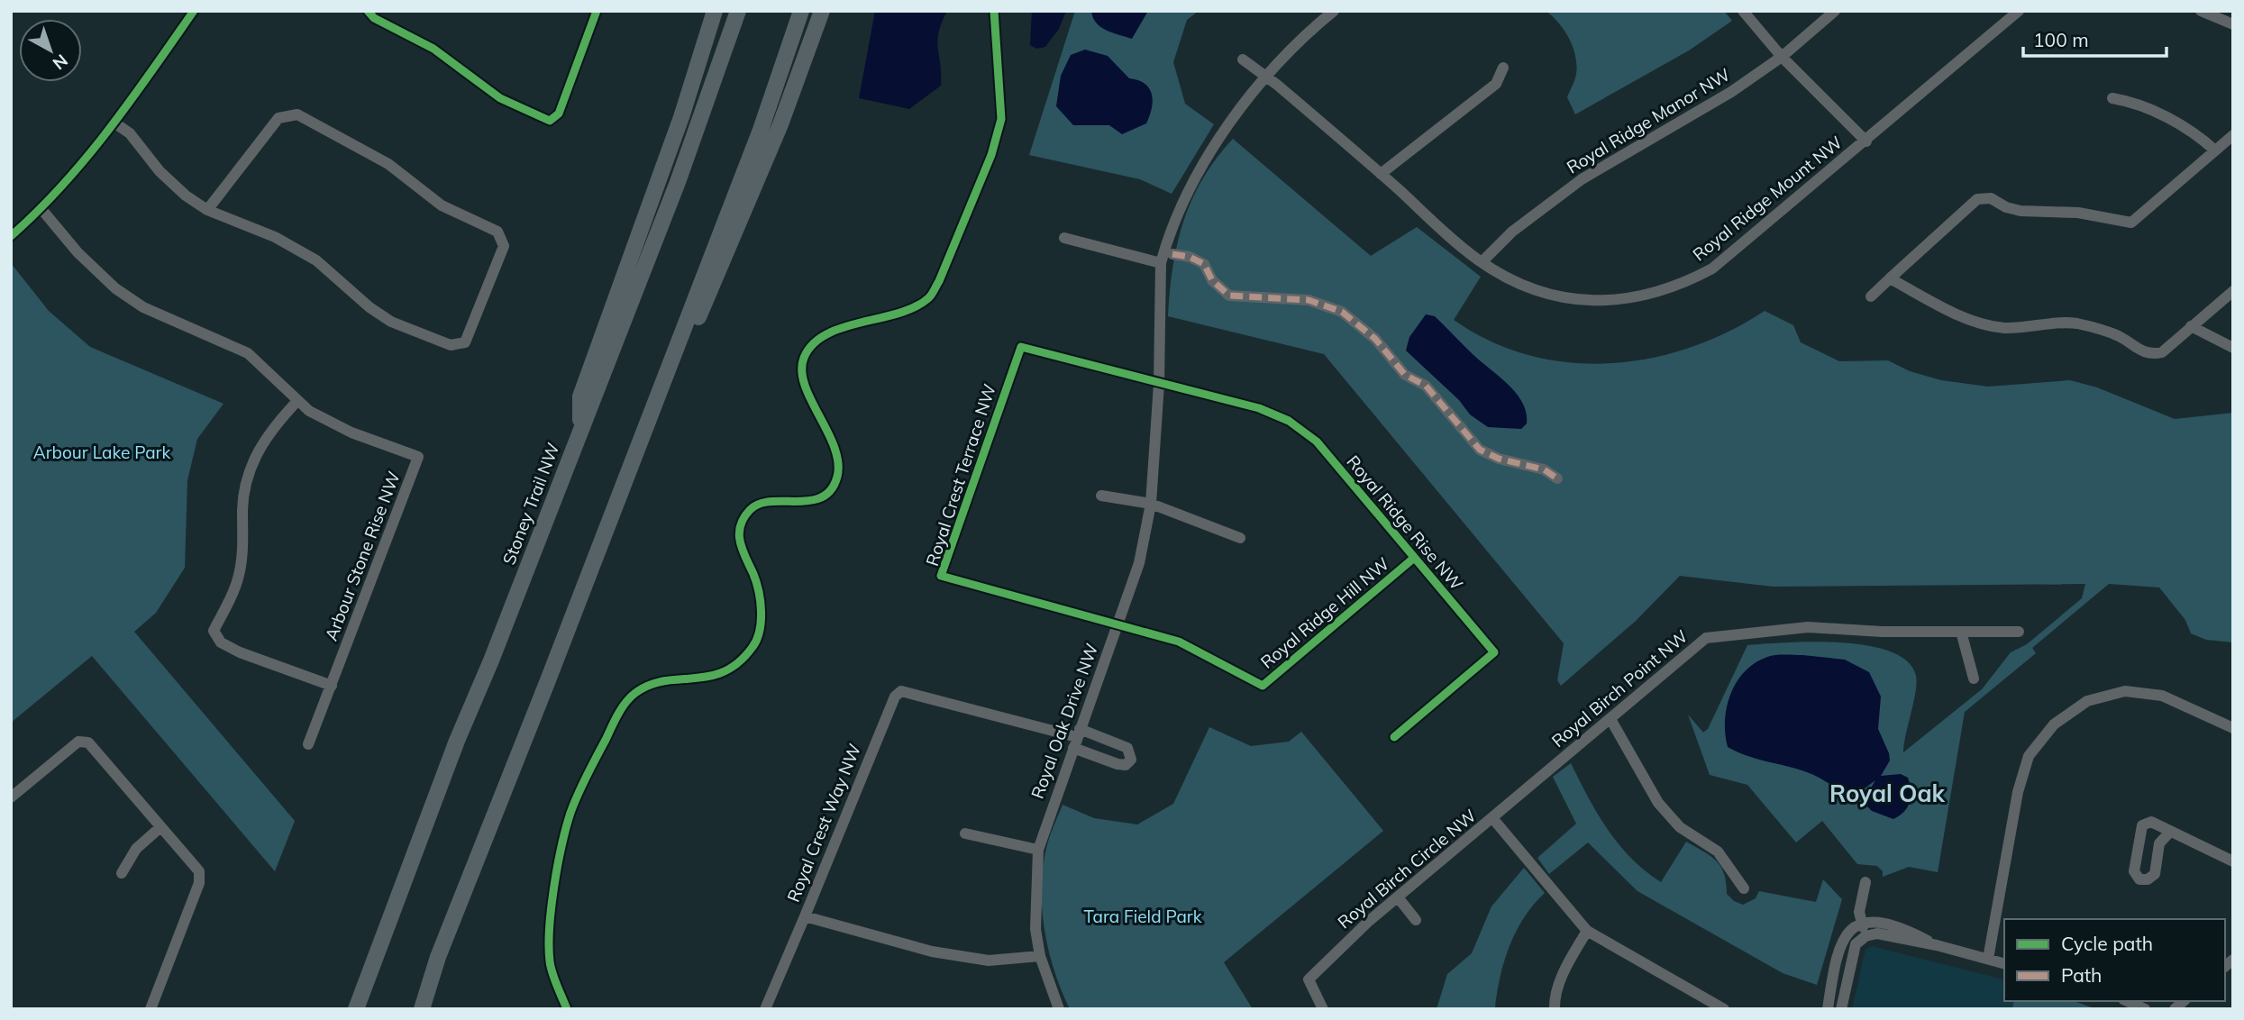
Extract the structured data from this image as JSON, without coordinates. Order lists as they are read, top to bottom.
{
  "streets": {
    "highway": ["Stoney Trail NW"],
    "street": [
      "Royal Ridge Manor NW",
      "Royal Ridge Mount NW",
      "Royal Crest Terrace NW",
      "Royal Ridge Rise NW",
      "Arbour Stone Rise NW",
      "Royal Ridge Hill NW",
      "Royal Birch Point NW",
      "Royal Oak Drive NW",
      "Royal Crest Way NW",
      "Royal Birch Circle NW"
    ]
  },
  "crossings": [
    ["Royal Ridge Manor NW", "Royal Ridge Mount NW"],
    ["Royal Ridge Mount NW", "Royal Oak Drive NW"],
    ["Royal Crest Terrace NW", "Royal Ridge Rise NW"],
    ["Royal Crest Terrace NW", "Royal Ridge Hill NW"],
    ["Royal Crest Terrace NW", "Royal Oak Drive NW"],
    ["Royal Ridge Rise NW", "Royal Ridge Hill NW"],
    ["Royal Ridge Rise NW", "Royal Oak Drive NW"],
    ["Royal Ridge Hill NW", "Royal Oak Drive NW"],
    ["Royal Birch Point NW", "Royal Birch Circle NW"],
    ["Royal Oak Drive NW", "Royal Crest Way NW"]
  ],
  "districts": ["Royal Oak"],
  "parks": ["Arbour Lake Park", "Tara Field Park"],
  "legend": ["Cycle path", "Path"],
  "scale_bar": "100 m",
  "north": "bottom right"
}
